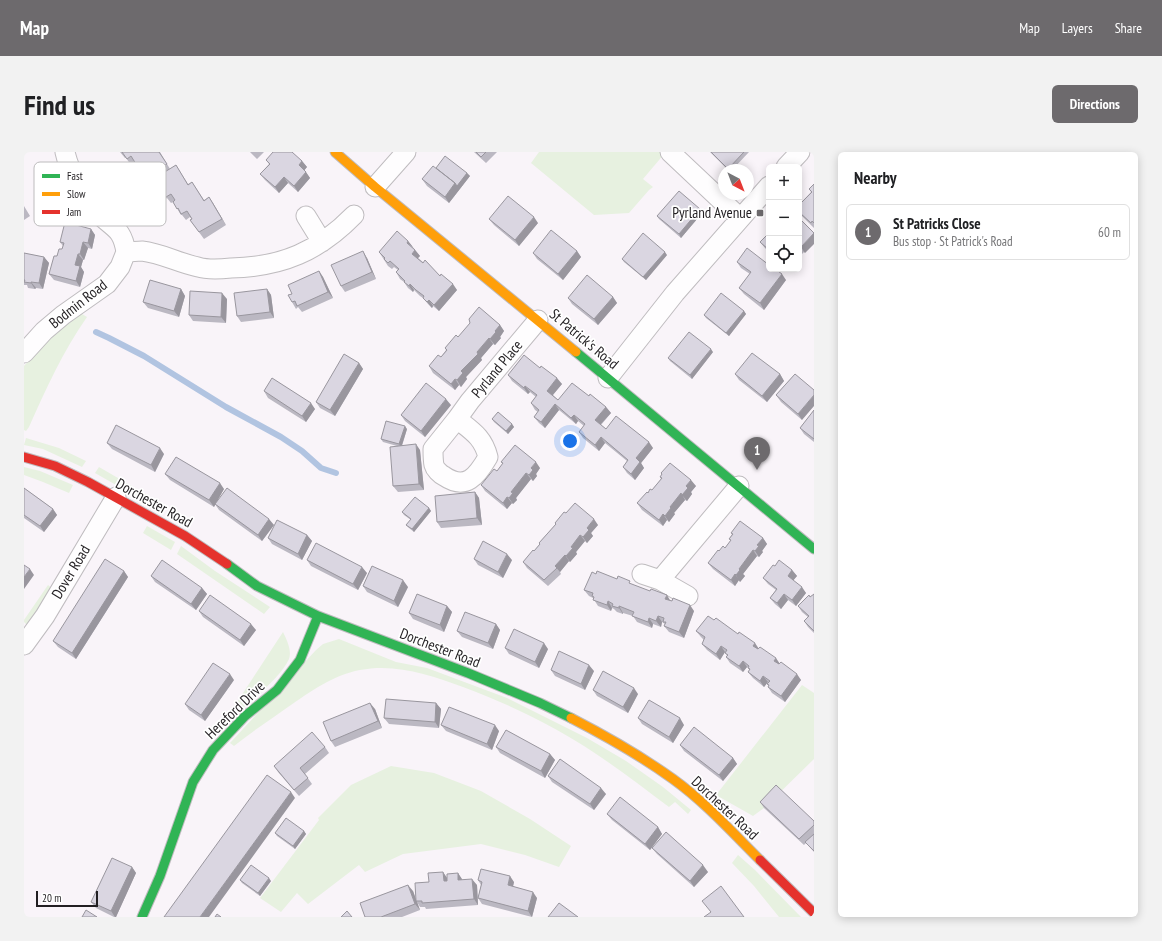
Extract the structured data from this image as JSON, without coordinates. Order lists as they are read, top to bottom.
{
  "streets": {
    "street": [
      "Bodmin Road",
      "St Patrick's Road",
      "Pyrland Place",
      "Dorchester Road",
      "Dover Road",
      "Hereford Drive"
    ]
  },
  "crossings": [
    ["St Patrick's Road", "Pyrland Place"],
    ["Dorchester Road", "Dover Road"],
    ["Dorchester Road", "Hereford Drive"]
  ],
  "places": {
    "transit": ["Pyrland Avenue"]
  },
  "legend": ["Fast", "Slow", "Jam"],
  "scale_bar": "20 m",
  "north": "bottom right",
  "page": {
    "header": "Map",
    "nav": ["Map", "Layers", "Share"],
    "buttons": "Directions",
    "title": "Find us",
    "heading": "Nearby",
    "map_buttons": ["+", "−"],
    "list": [
      {
        "mark": "1",
        "name": "St Patricks Close",
        "note": "Bus stop · St Patrick's Road",
        "value": "60 m"
      }
    ],
    "pins": "1",
    "scale": "20 m"
  }
}
